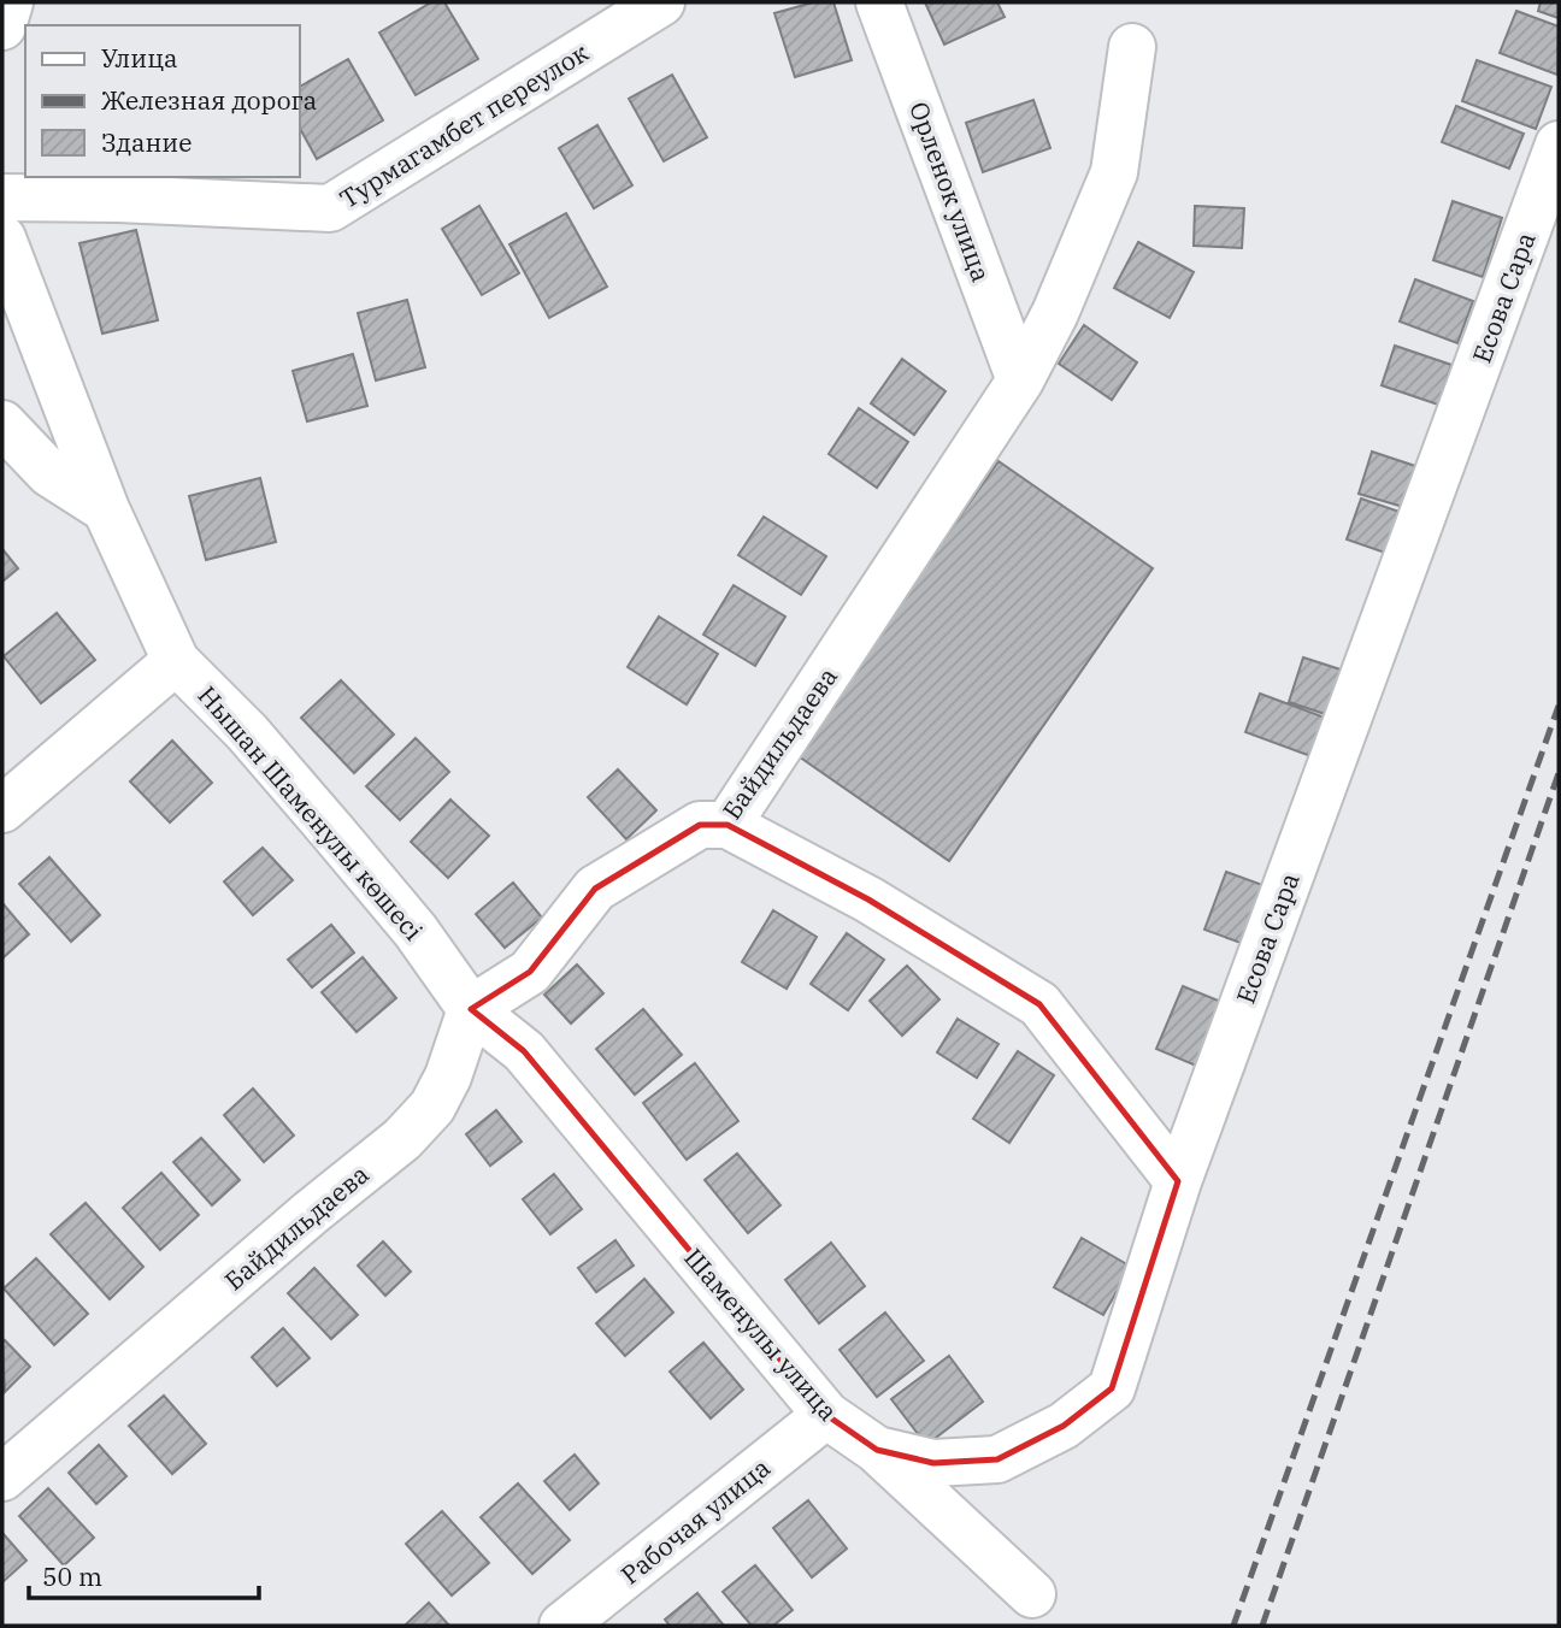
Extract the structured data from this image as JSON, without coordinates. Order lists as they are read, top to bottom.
{
  "streets": {
    "street": [
      "Турмагамбет переулок",
      "Орленок улица",
      "Есова Сара",
      "Байдильдаева",
      "Нышан Шаменулы көшесі",
      "Шаменулы улица",
      "Рабочая улица"
    ]
  },
  "crossings": [
    ["Орленок улица", "Байдильдаева"],
    ["Есова Сара", "Шаменулы улица"],
    ["Байдильдаева", "Нышан Шаменулы көшесі"],
    ["Байдильдаева", "Шаменулы улица"],
    ["Нышан Шаменулы көшесі", "Шаменулы улица"],
    ["Шаменулы улица", "Рабочая улица"]
  ],
  "legend": ["Улица", "Железная дорога", "Здание"],
  "scale_bar": "50 m"
}
